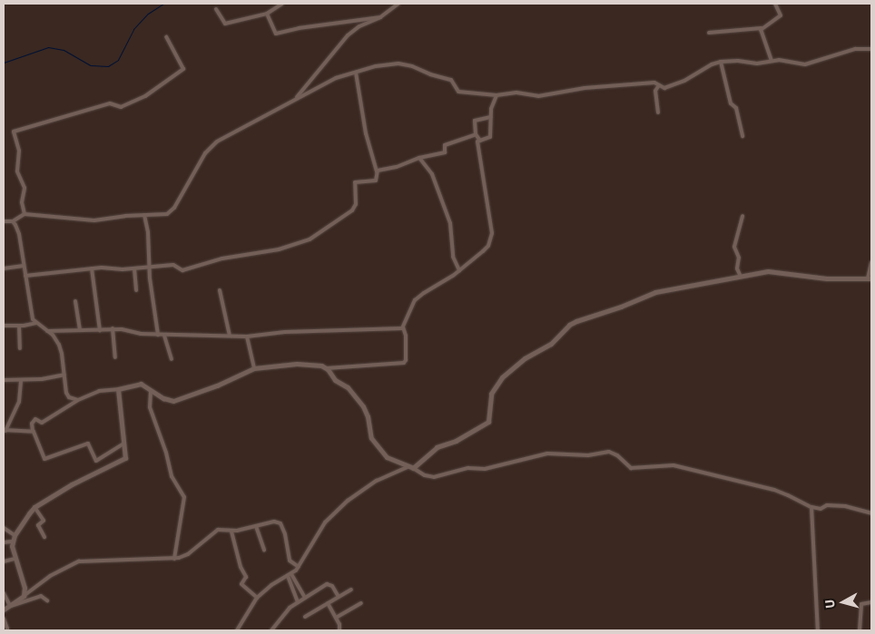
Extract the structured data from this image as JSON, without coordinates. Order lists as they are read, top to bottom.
{
  "north": "left"
}
